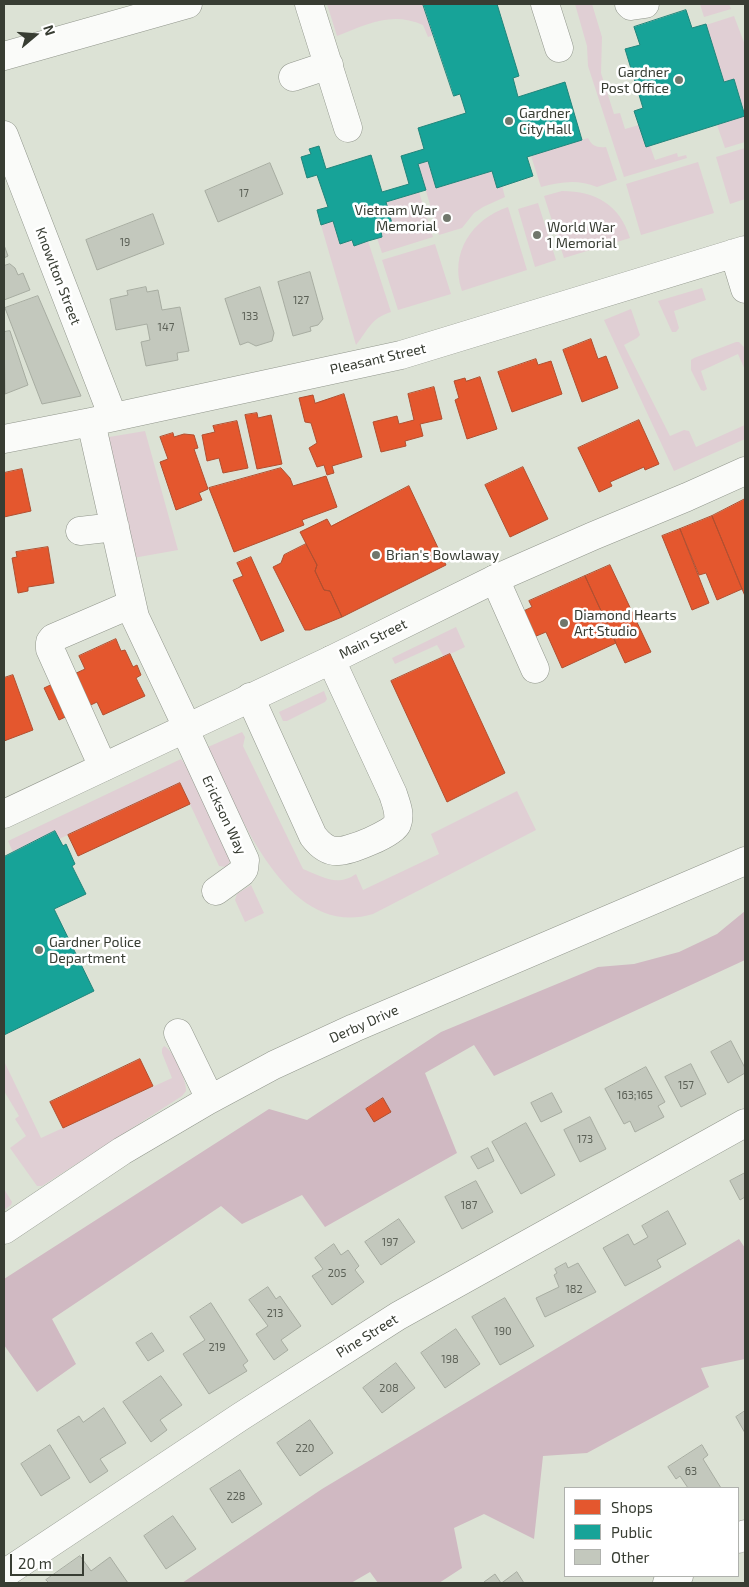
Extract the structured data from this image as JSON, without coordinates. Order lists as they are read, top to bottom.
{
  "streets": {
    "street": [
      "Knowlton Street",
      "Pleasant Street",
      "Main Street",
      "Erickson Way",
      "Derby Drive",
      "Pine Street"
    ]
  },
  "crossings": [
    ["Knowlton Street", "Pleasant Street"],
    ["Knowlton Street", "Erickson Way"],
    ["Main Street", "Erickson Way"]
  ],
  "places": [
    "Gardner Post Office",
    "Gardner City Hall",
    "Vietnam War Memorial",
    "World War 1 Memorial",
    "Brian's Bowlaway",
    "Diamond Hearts Art Studio",
    "Gardner Police Department"
  ],
  "house_numbers": [
    "17",
    "19",
    "127",
    "133",
    "147",
    "157",
    "163;165",
    "173",
    "187",
    "197",
    "205",
    "182",
    "213",
    "190",
    "219",
    "198",
    "208",
    "220",
    "63",
    "228"
  ],
  "legend": ["Shops", "Public", "Other"],
  "scale_bar": "20 m",
  "north": "right"
}
